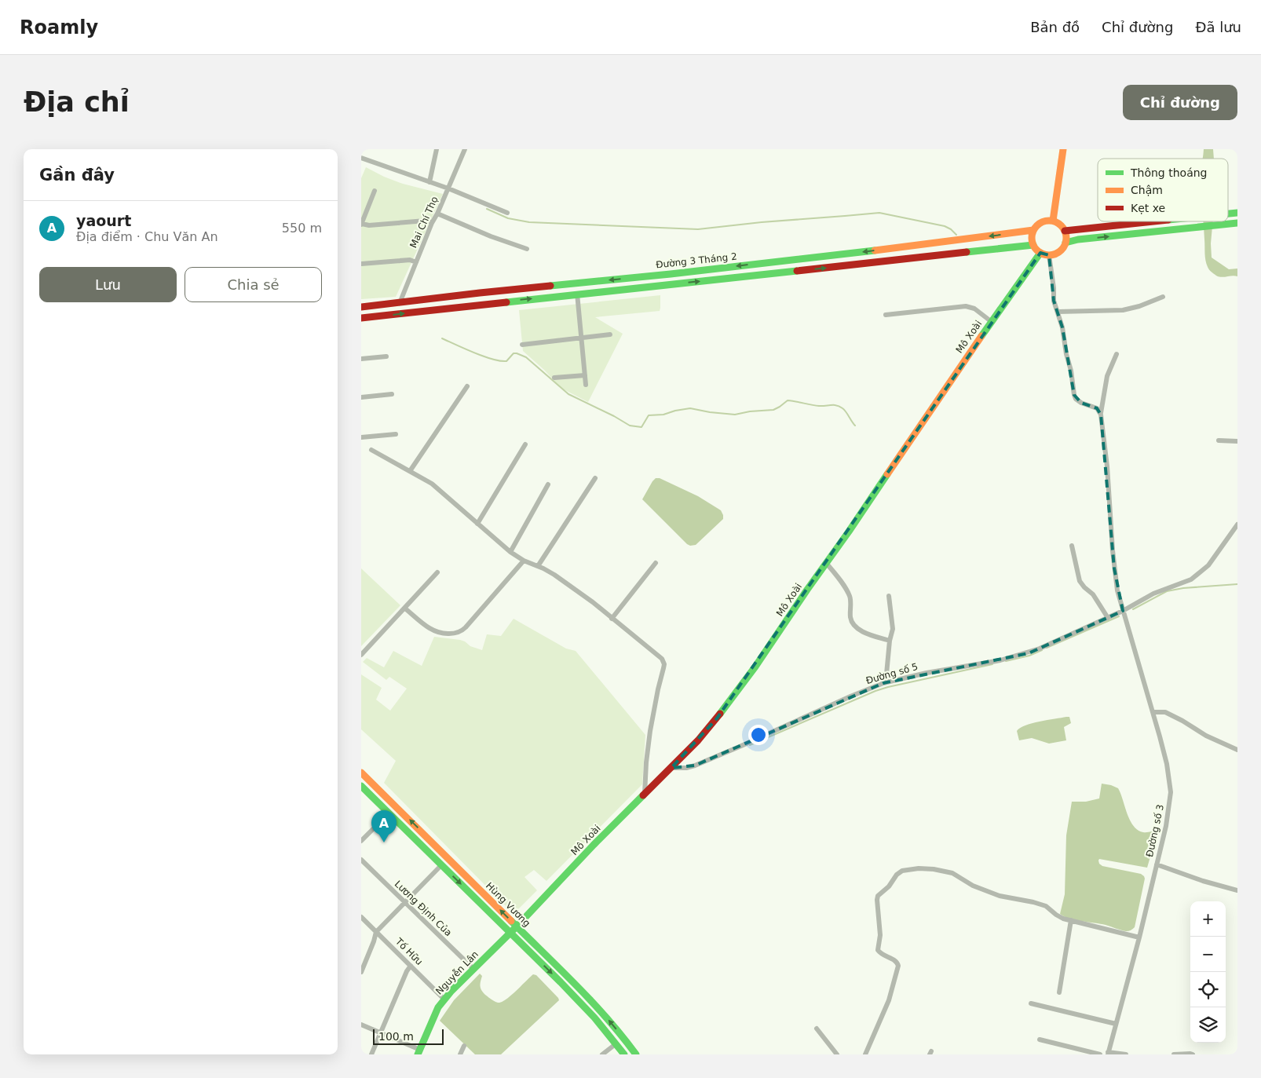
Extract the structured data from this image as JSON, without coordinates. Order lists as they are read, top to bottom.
{
  "streets": {
    "main road": [
      "Đường 3 Tháng 2",
      "Mô Xoài",
      "Hùng Vương",
      "Nguyễn Lân"
    ],
    "street": [
      "Mai Chí Thọ",
      "Đường số 5",
      "Đường số 3",
      "Lương Định Của",
      "Tố Hữu"
    ]
  },
  "crossings": [
    ["Mai Chí Thọ", "Đường 3 Tháng 2"],
    ["Đường 3 Tháng 2", "Mô Xoài"],
    ["Mô Xoài", "Đường số 5"],
    ["Mô Xoài", "Hùng Vương"],
    ["Mô Xoài", "Nguyễn Lân"],
    ["Đường số 5", "Đường số 3"],
    ["Hùng Vương", "Nguyễn Lân"],
    ["Lương Định Của", "Nguyễn Lân"],
    ["Tố Hữu", "Nguyễn Lân"]
  ],
  "legend": ["Thông thoáng", "Chậm", "Kẹt xe"],
  "scale_bar": "100 m",
  "page": {
    "header": "Roamly",
    "nav": ["Bản đồ", "Chỉ đường", "Đã lưu"],
    "buttons": [
      "Chỉ đường",
      ["Lưu", "Chia sẻ"]
    ],
    "title": "Địa chỉ",
    "heading": "Gần đây",
    "list": [
      {
        "mark": "A",
        "name": "yaourt",
        "note": "Địa điểm · Chu Văn An",
        "value": "550 m"
      }
    ],
    "pins": "A",
    "map_buttons": ["+", "−"],
    "scale": "100 m"
  }
}
